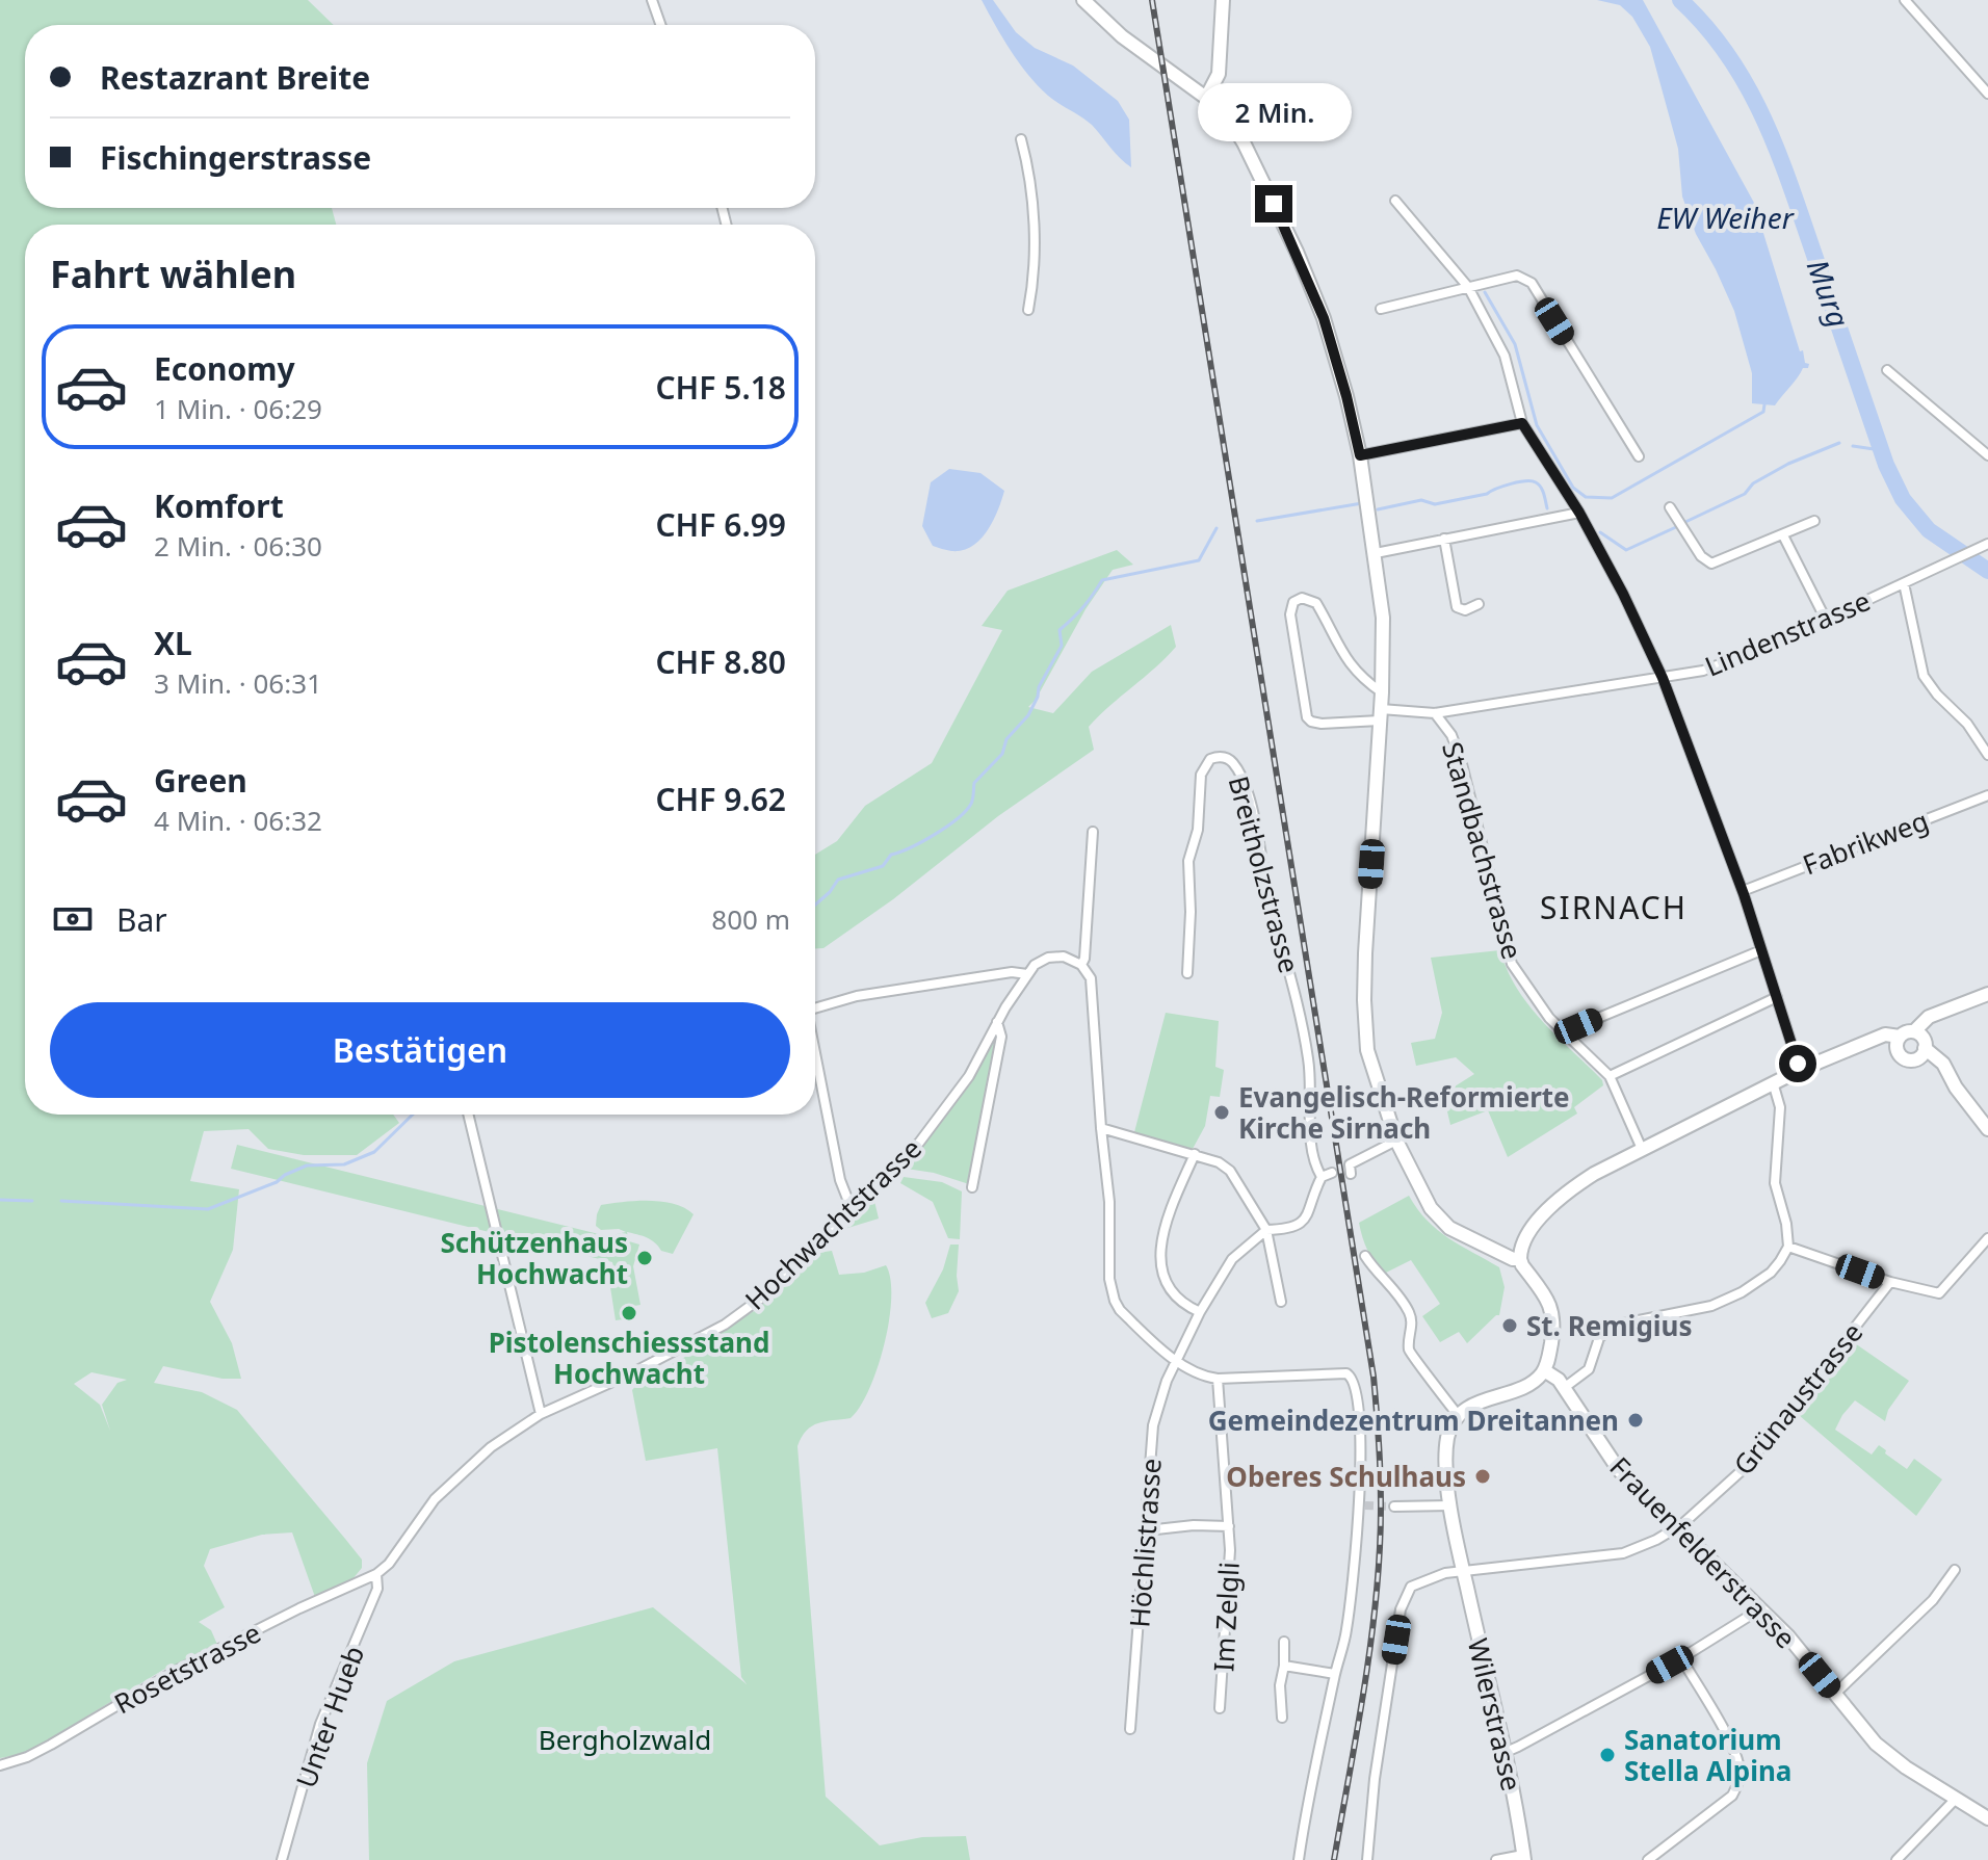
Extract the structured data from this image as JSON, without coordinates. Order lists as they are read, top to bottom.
{
  "streets": {
    "main road": ["Frauenfelderstrasse", "Wilerstrasse"],
    "street": [
      "Lindenstrasse",
      "Fabrikweg",
      "Standbachstrasse",
      "Breitholzstrasse",
      "Hochwachtstrasse",
      "Grünaustrasse",
      "Höchlistrasse",
      "Im Zelgli",
      "Rosetstrasse",
      "Unter Hueb"
    ]
  },
  "crossings": [
    ["Lindenstrasse", "Standbachstrasse"],
    ["Hochwachtstrasse", "Rosetstrasse"],
    ["Hochwachtstrasse", "Unter Hueb"],
    ["Grünaustrasse", "Frauenfelderstrasse"],
    ["Grünaustrasse", "Wilerstrasse"],
    ["Rosetstrasse", "Unter Hueb"]
  ],
  "districts": ["SIRNACH"],
  "water": ["EW Weiher", "Murg"],
  "parks": ["Bergholzwald"],
  "places": [
    "Evangelisch-Reformierte Kirche Sirnach",
    "Schützenhaus Hochwacht",
    "Pistolenschiessstand Hochwacht",
    "St. Remigius",
    "Gemeindezentrum Dreitannen",
    "Oberes Schulhaus",
    "Sanatorium Stella Alpina"
  ],
  "page": {
    "banner": ["Restazrant Breite", "Fischingerstrasse"],
    "bubble": "2 Min.",
    "heading": "Fahrt wählen",
    "list": [
      {
        "name": "Economy",
        "note": "1 Min. · 06:29",
        "value": "CHF 5.18"
      },
      {
        "name": "Komfort",
        "note": "2 Min. · 06:30",
        "value": "CHF 6.99"
      },
      {
        "name": "XL",
        "note": "3 Min. · 06:31",
        "value": "CHF 8.80"
      },
      {
        "name": "Green",
        "note": "4 Min. · 06:32",
        "value": "CHF 9.62"
      }
    ],
    "pay": ["Bar", "800 m"],
    "buttons": "Bestätigen"
  }
}
